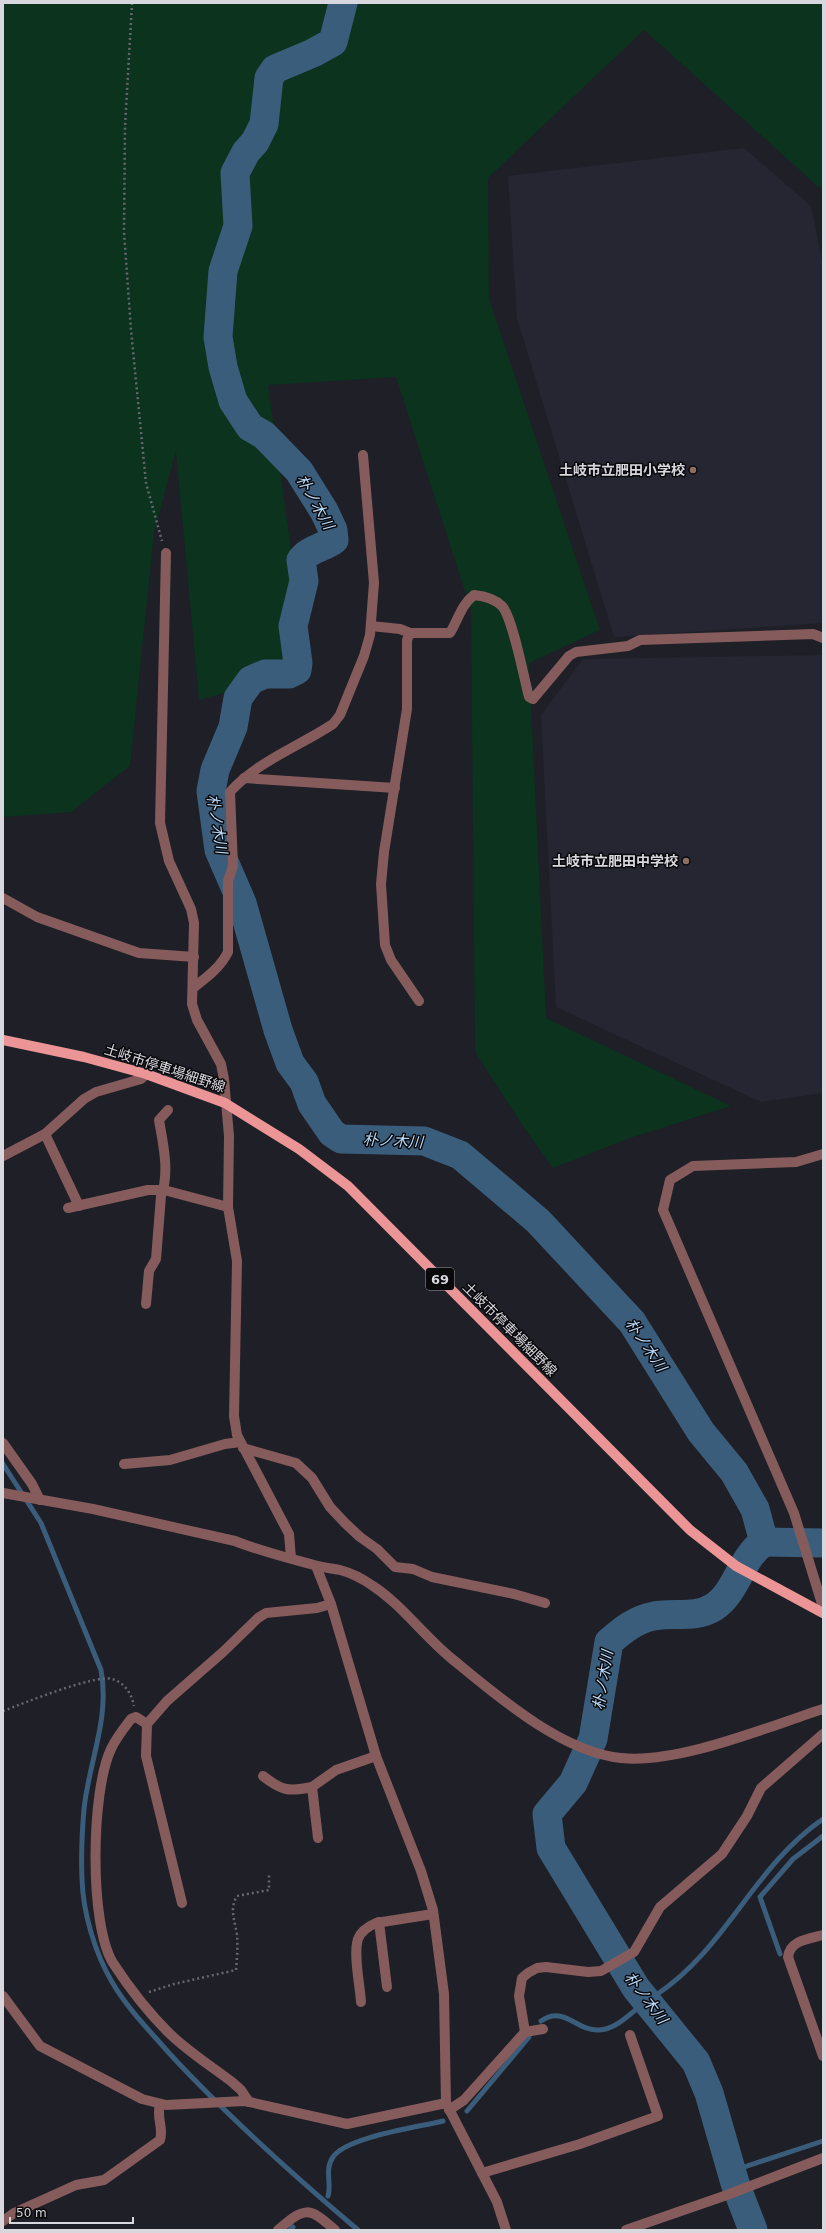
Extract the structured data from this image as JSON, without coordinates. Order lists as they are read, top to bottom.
{
  "streets": {
    "main road": ["土岐市停車場細野線", "69"]
  },
  "water": ["朴ノ木川"],
  "places": ["土岐市立肥田小学校", "土岐市立肥田中学校"],
  "scale_bar": "50 m"
}
